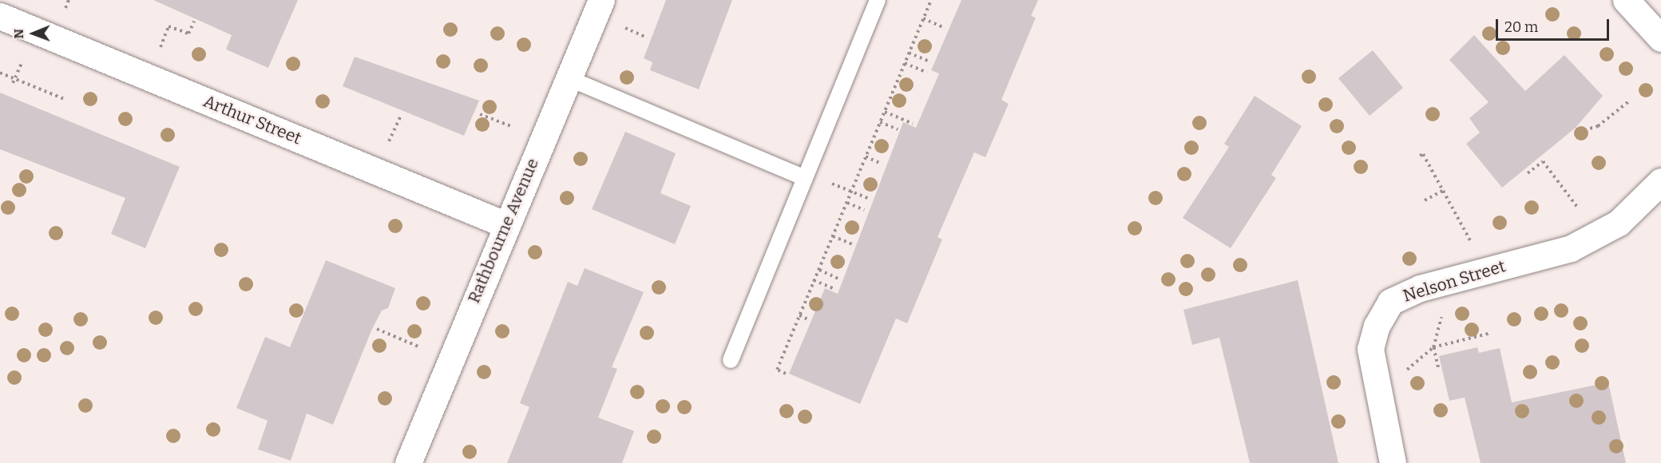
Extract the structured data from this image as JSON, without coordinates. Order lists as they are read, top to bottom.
{
  "streets": {
    "street": ["Arthur Street", "Rathbourne Avenue", "Nelson Street"]
  },
  "crossings": [
    ["Arthur Street", "Rathbourne Avenue"]
  ],
  "scale_bar": "20 m",
  "north": "left"
}
